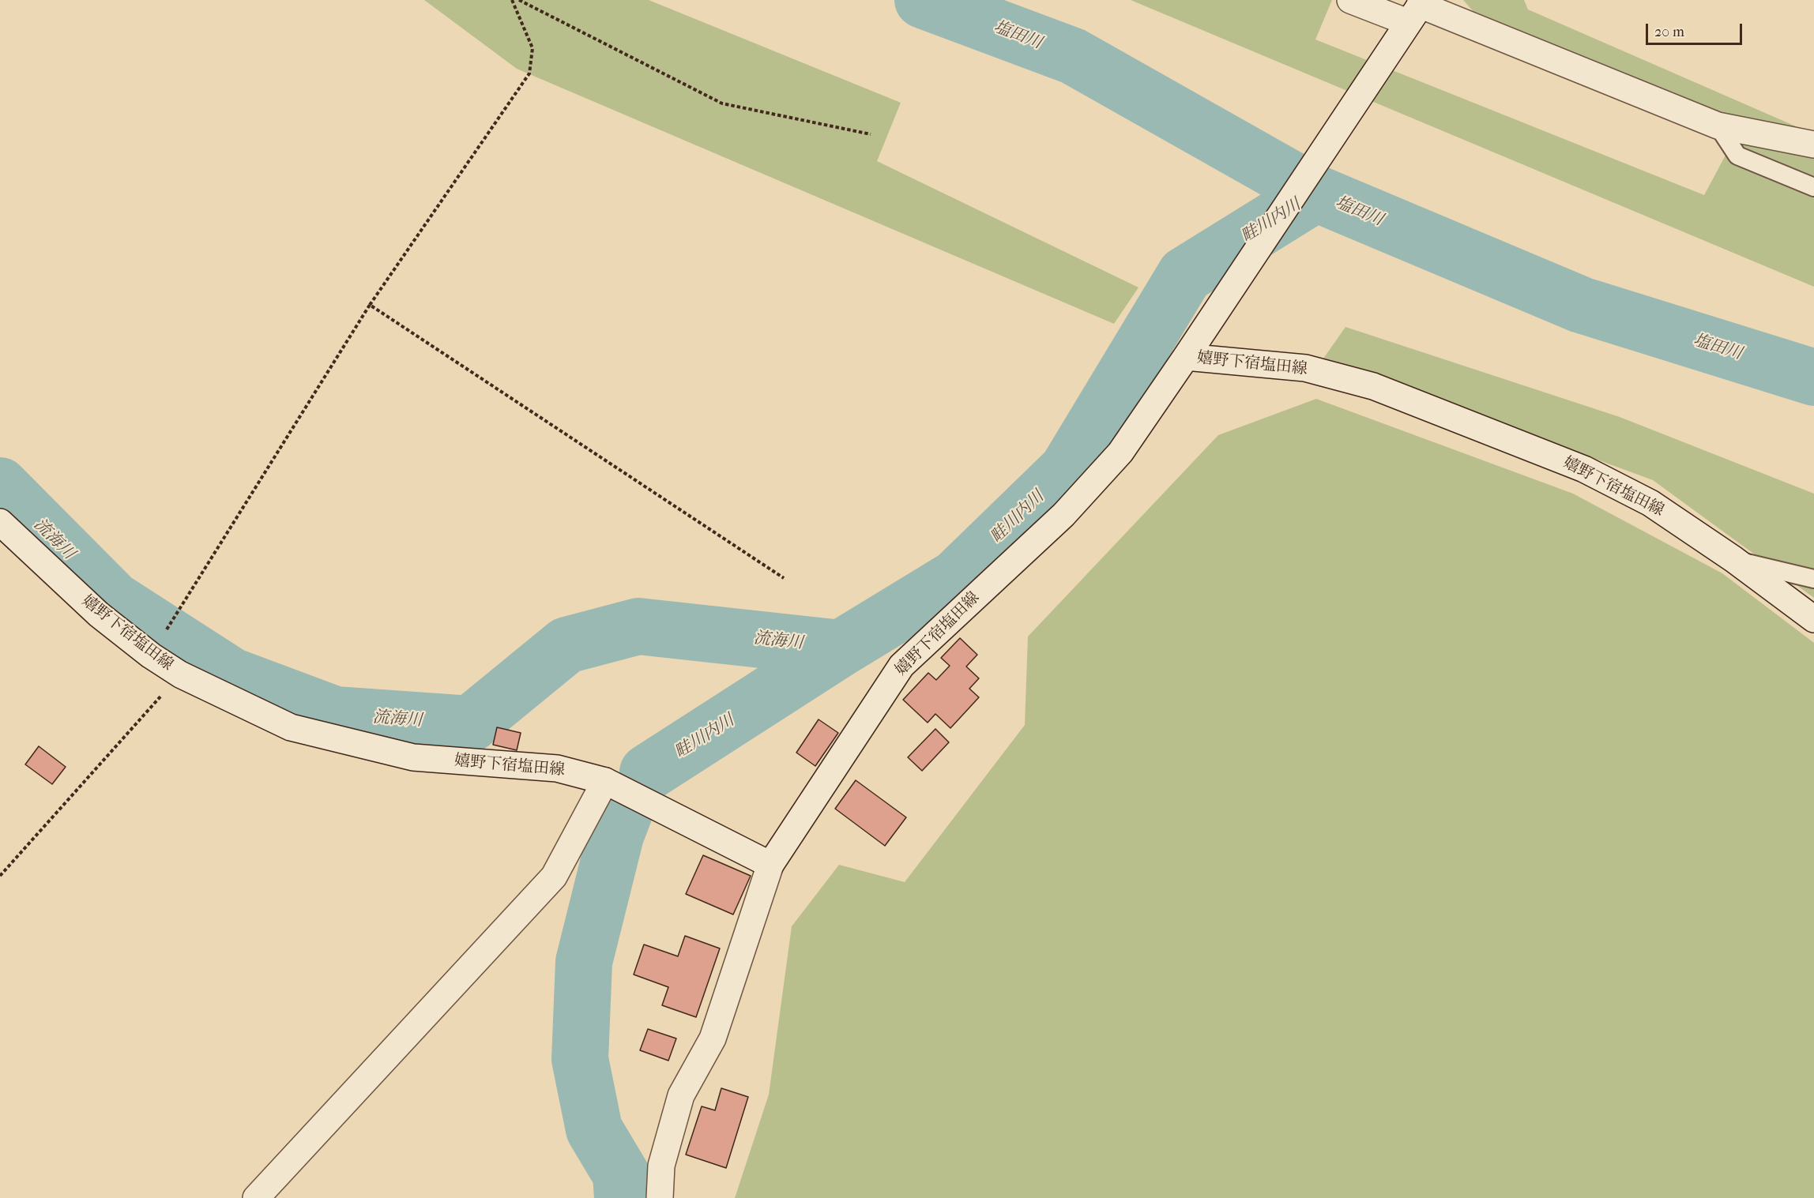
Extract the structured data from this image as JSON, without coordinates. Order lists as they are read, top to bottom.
{
  "streets": {
    "main road": ["嬉野下宿塩田線"]
  },
  "water": ["塩田川", "畦川内川", "流海川"],
  "scale_bar": "20 m"
}
